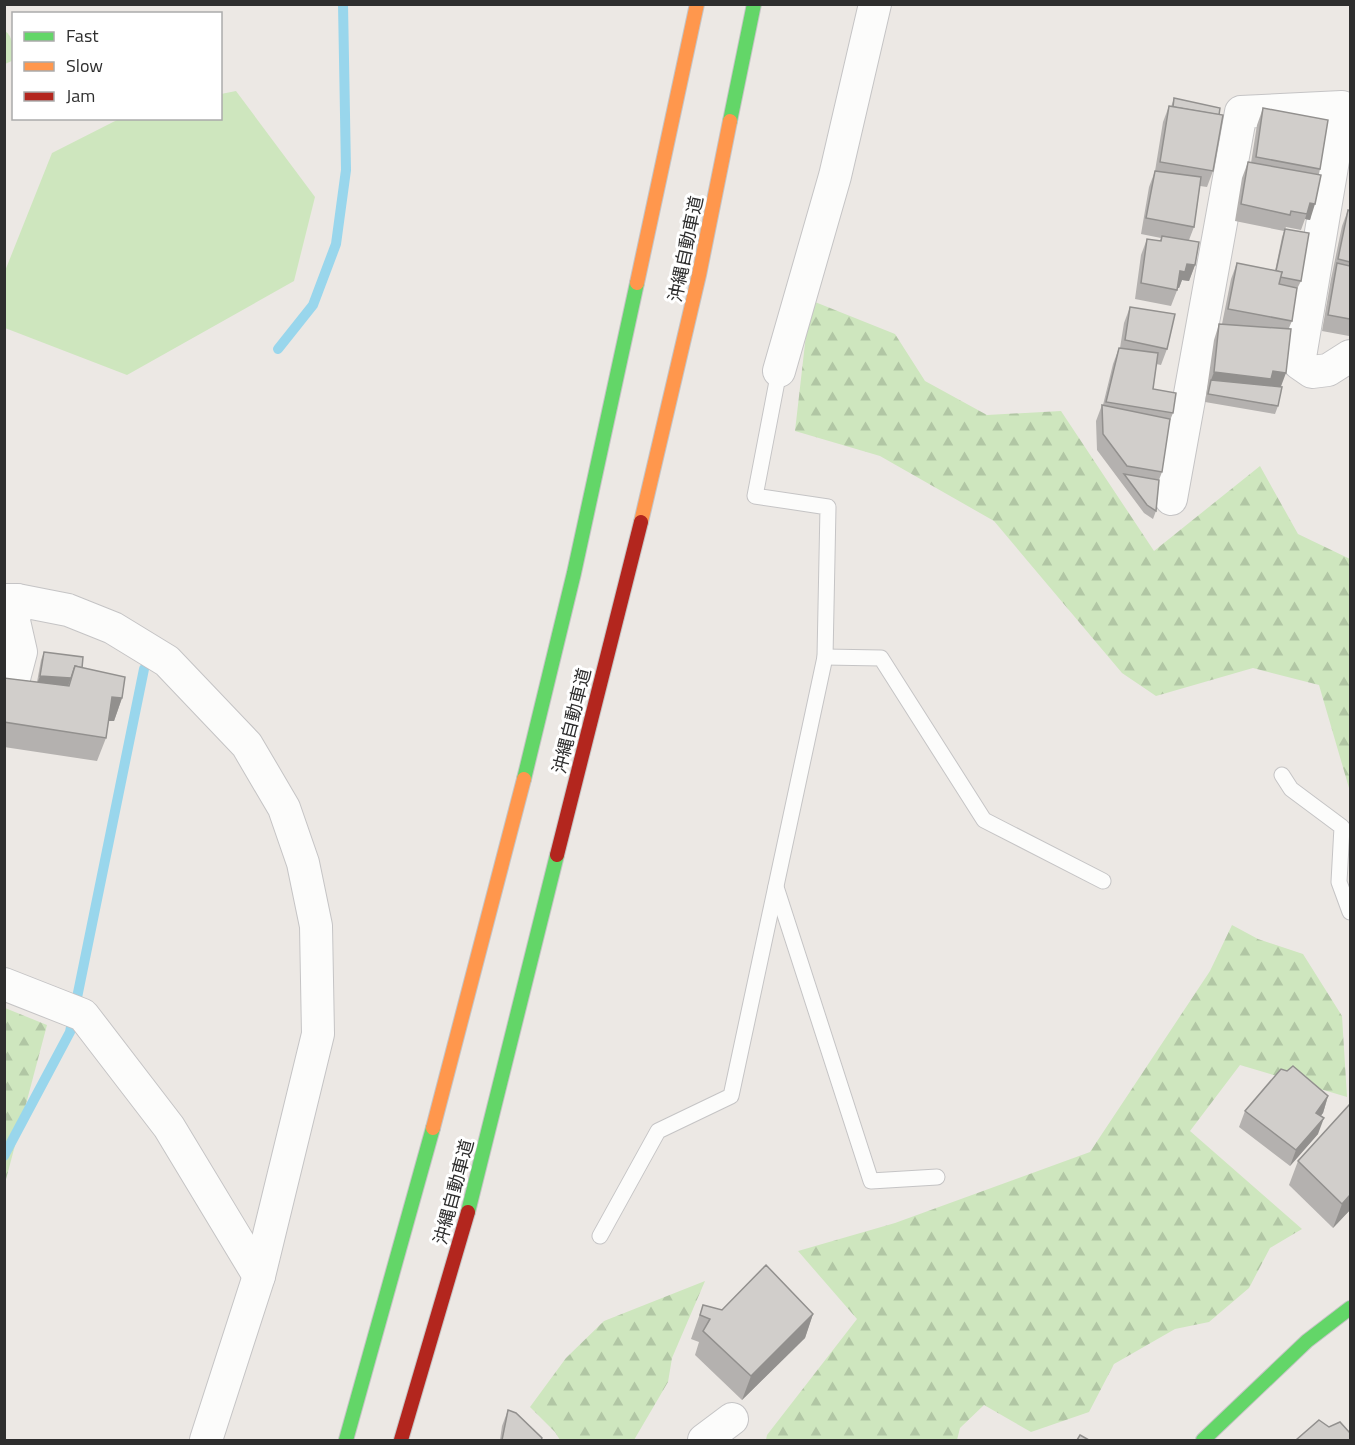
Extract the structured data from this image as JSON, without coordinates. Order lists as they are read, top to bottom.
{
  "streets": {
    "main road": ["沖縄自動車道"]
  },
  "legend": ["Fast", "Slow", "Jam"]
}
